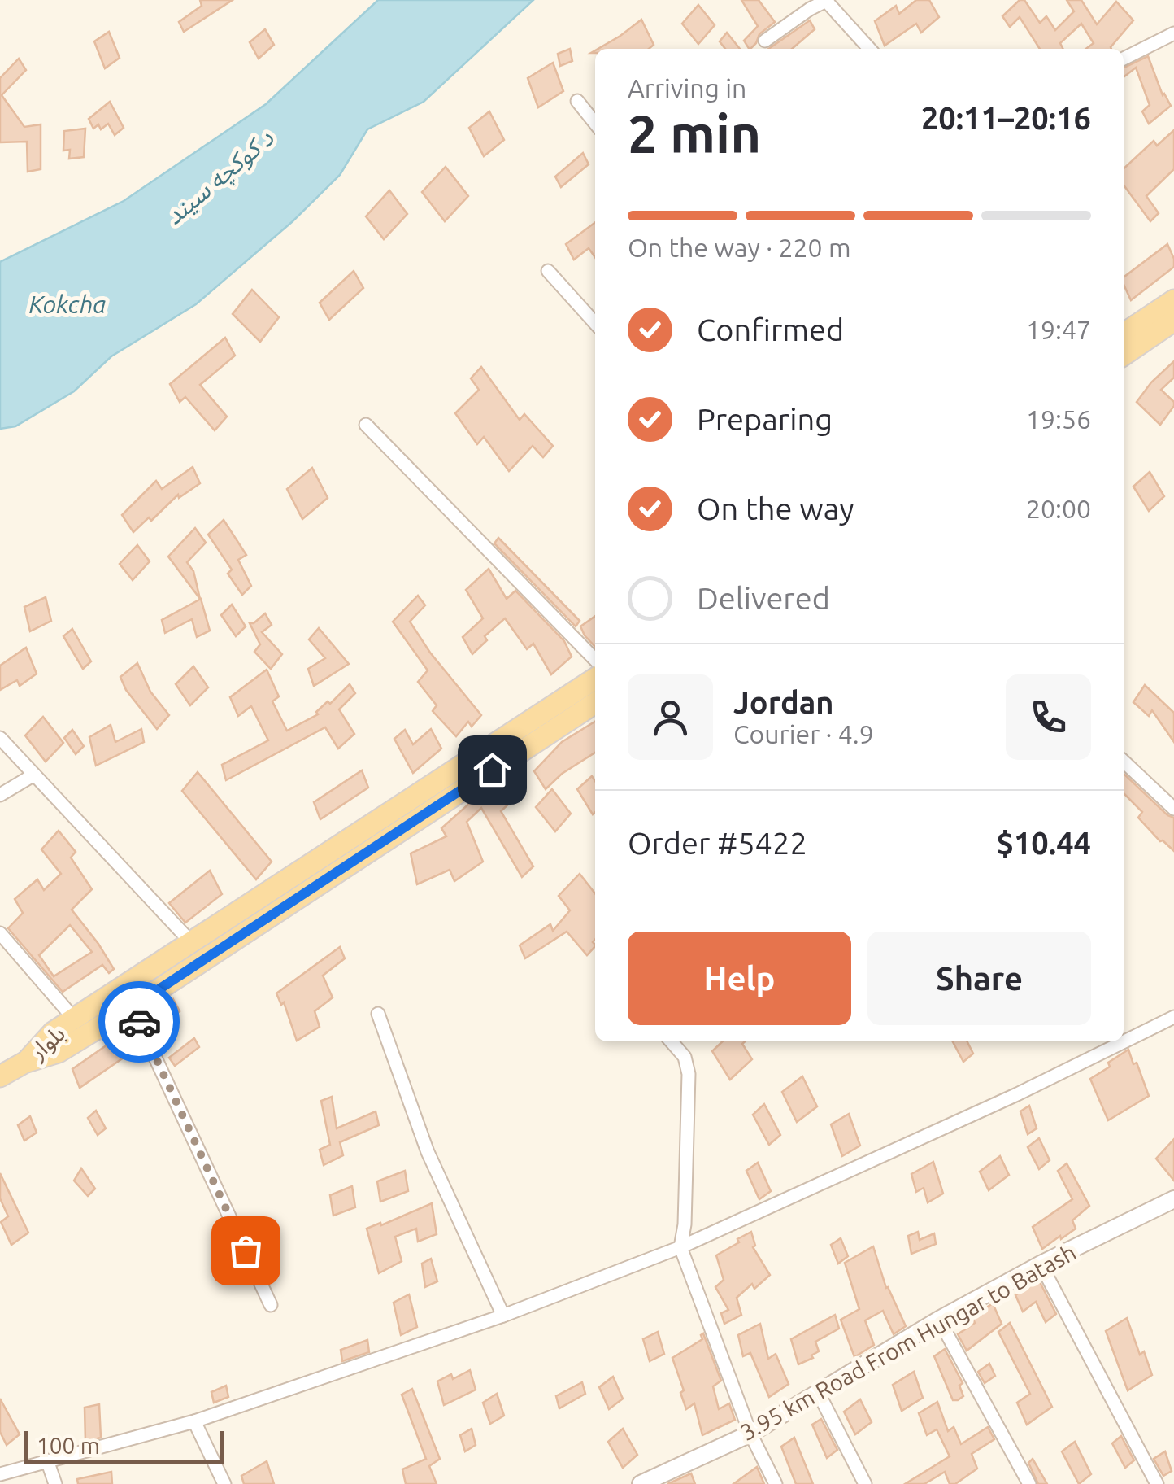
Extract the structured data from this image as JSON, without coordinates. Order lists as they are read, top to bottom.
{
  "streets": {
    "main road": ["بلوار"],
    "street": ["3.95 km Road From Hungar to Batash"]
  },
  "water": ["د کوکچه سیند", "Kokcha"],
  "scale_bar": "100 m",
  "page": {
    "heading": ["2 min", "Arriving in", "20:11–20:16"],
    "panel": [
      "Jordan",
      "Courier · 4.9",
      "Order #5422",
      "$10.44"
    ],
    "bar": "On the way · 220 m",
    "list": [
      ["Confirmed", "19:47"],
      ["Preparing", "19:56"],
      ["On the way", "20:00"],
      "Delivered"
    ],
    "buttons": ["Help", "Share"],
    "scale": "100 m"
  }
}
